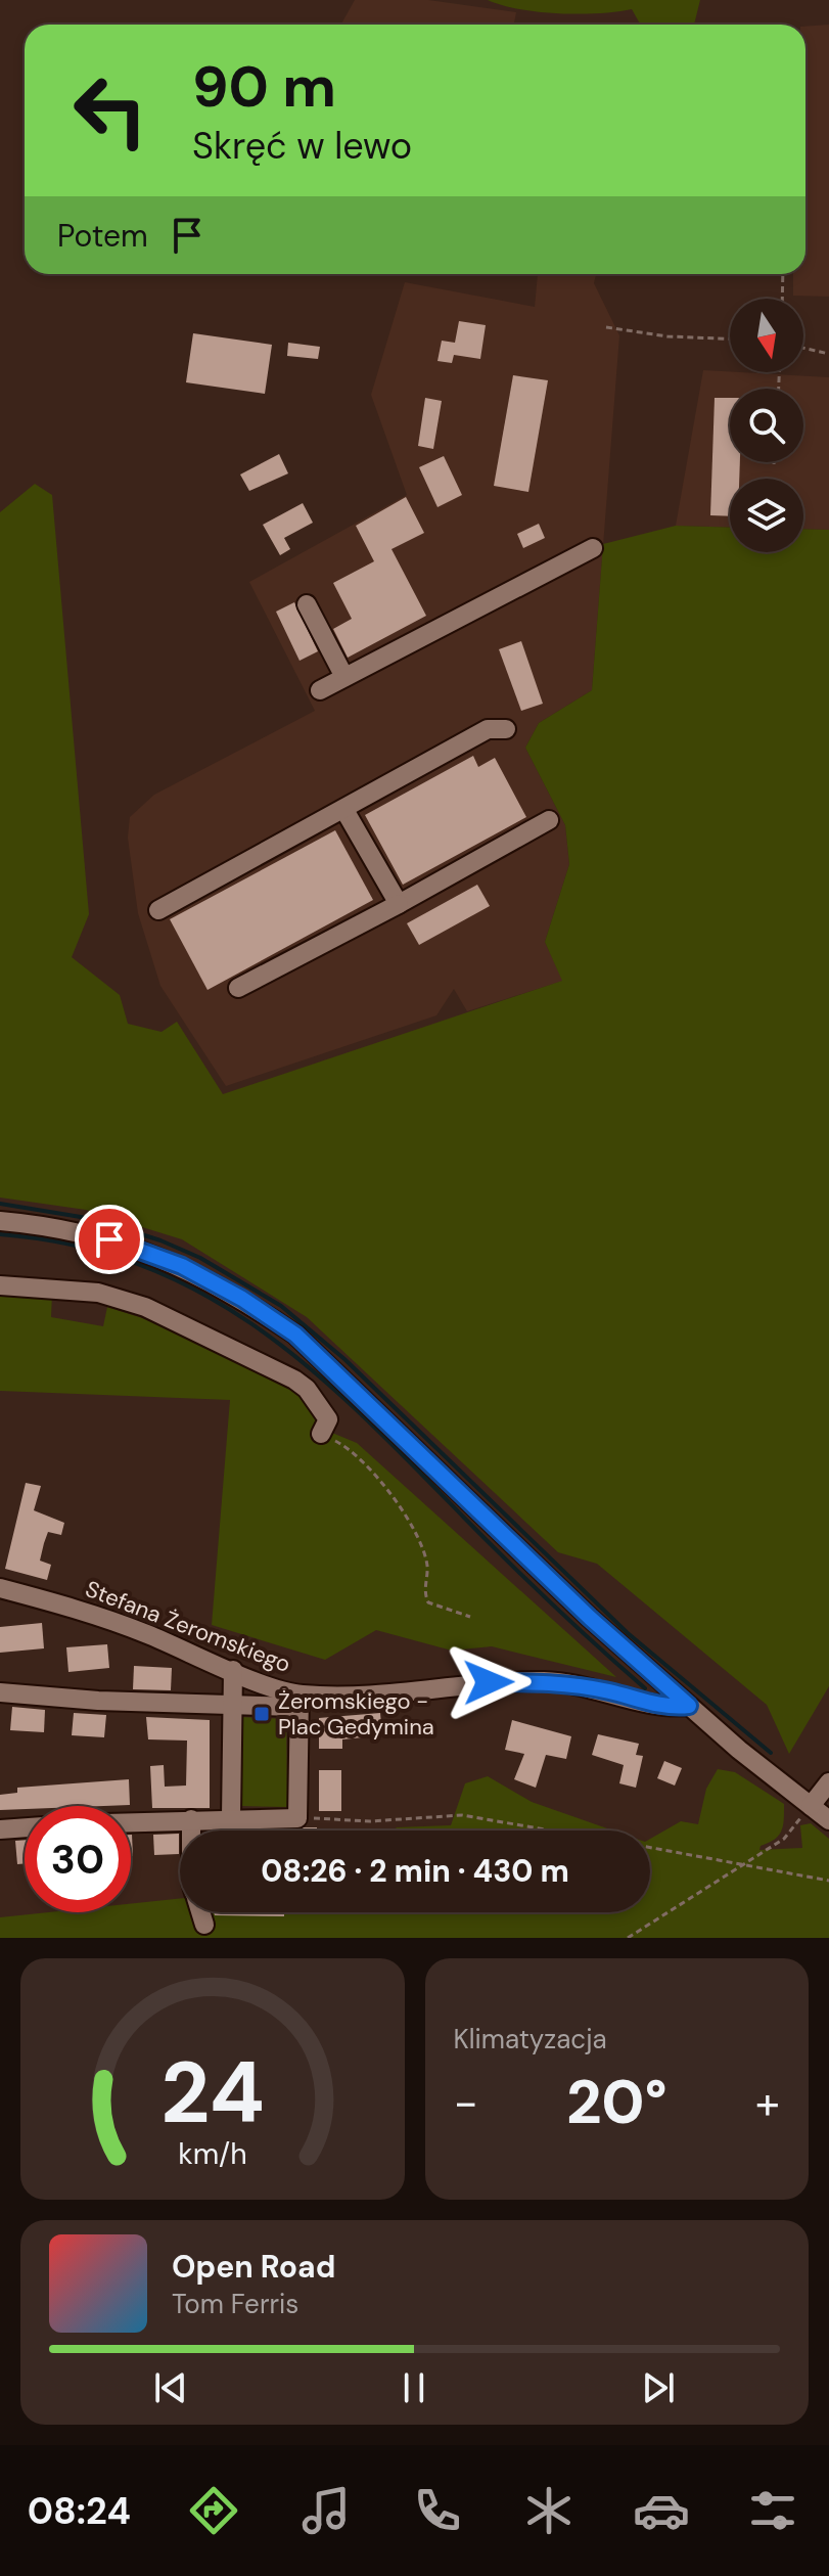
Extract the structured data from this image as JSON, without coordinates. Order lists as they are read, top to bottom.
{
  "streets": {
    "street": ["Stefana Żeromskiego"]
  },
  "places": {
    "transit": ["Żeromskiego - Plac Gedymina"]
  },
  "north": "bottom",
  "page": {
    "turn": ["90 m", "Skręć w lewo"],
    "then": "Potem",
    "limit": "30",
    "trip": "08:26 · 2 min · 430 m",
    "tile": "Klimatyzacja",
    "heat": ["−", "20°", "+"],
    "song": ["Open Road", "Tom Ferris"],
    "tabs": "08:24",
    "gauge": ["24", "km/h"]
  }
}
